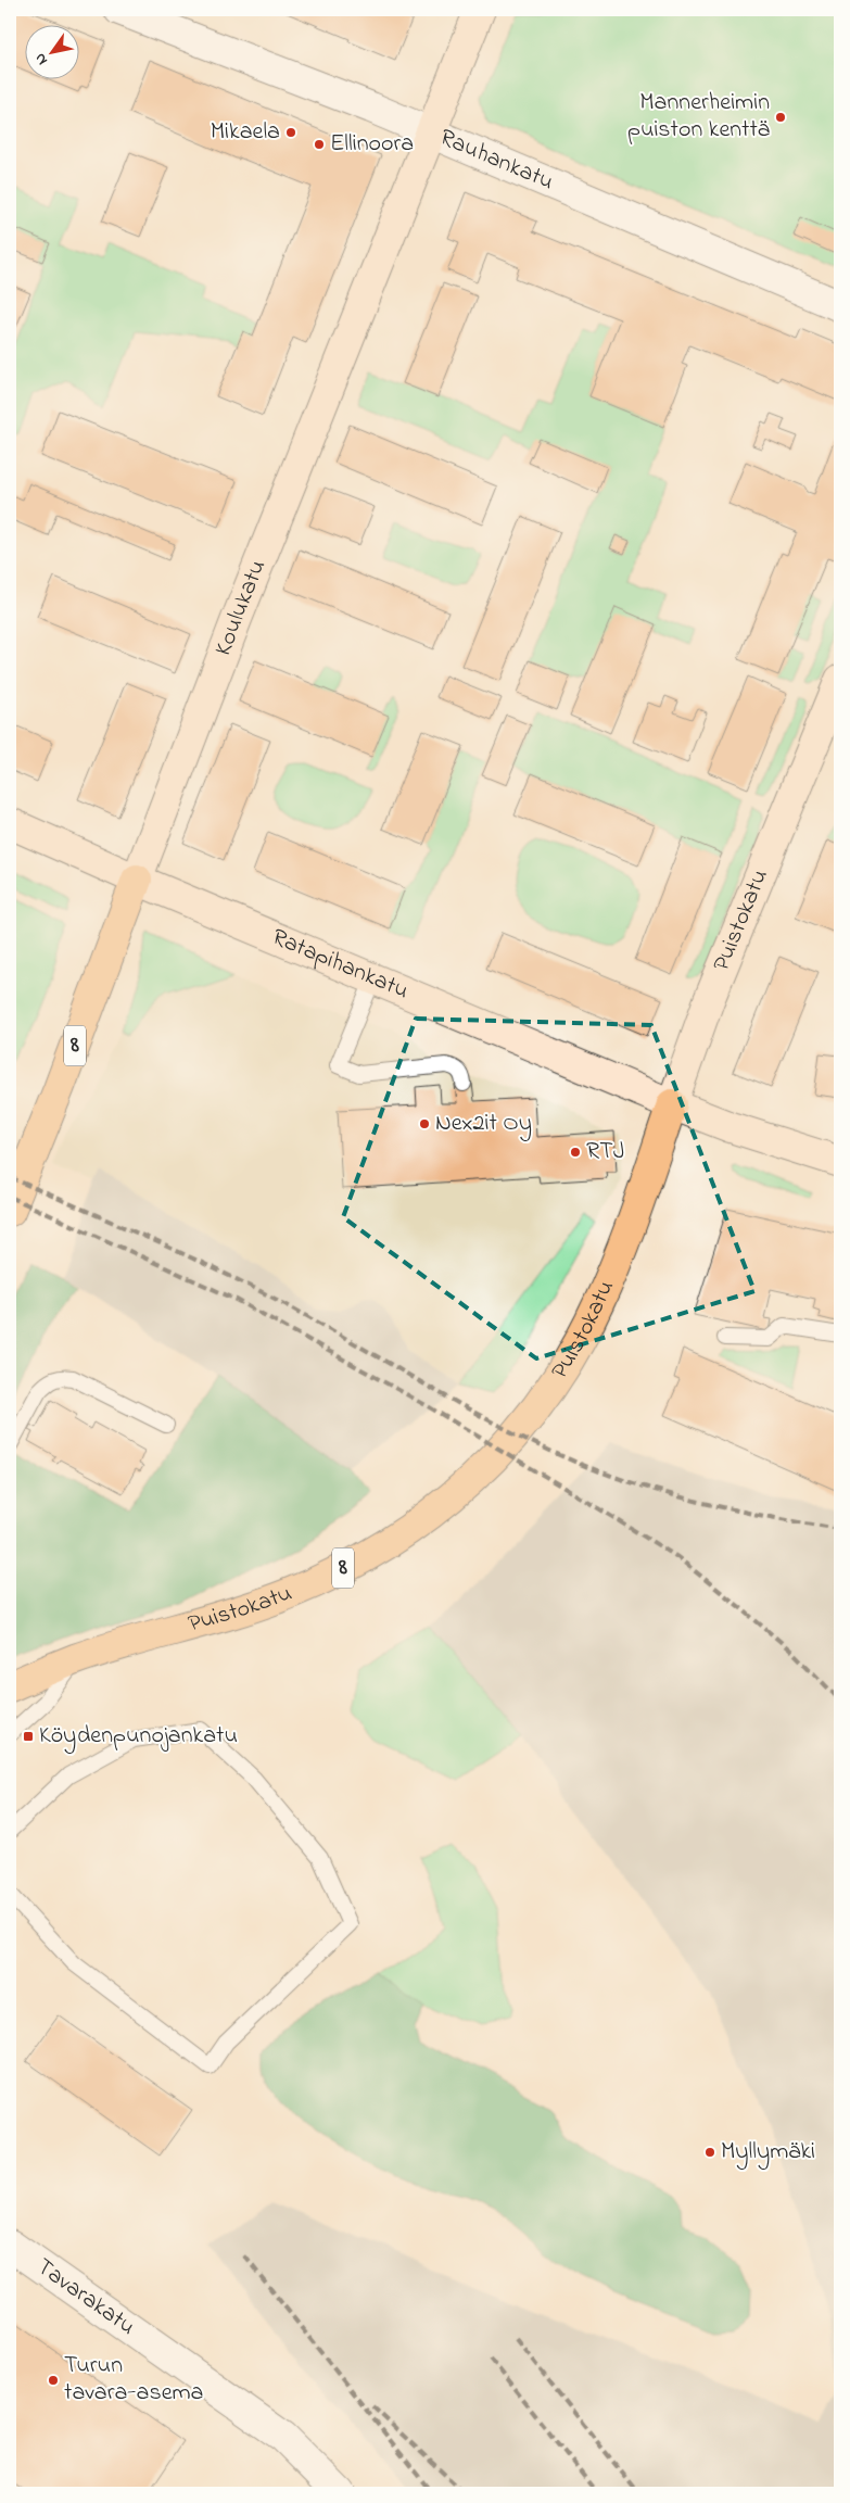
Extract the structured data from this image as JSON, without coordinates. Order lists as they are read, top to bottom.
{
  "streets": {
    "highway": ["Koulukatu", "Puistokatu", "8"],
    "main road": ["Ratapihankatu"],
    "street": ["Rauhankatu", "Tavarakatu"]
  },
  "crossings": [
    ["Rauhankatu", "Koulukatu"],
    ["Koulukatu", "Ratapihankatu"],
    ["Puistokatu", "Ratapihankatu"]
  ],
  "places": {
    "other": [
      "Mannerheimin puiston kenttä",
      "Mikaela",
      "Ellinoora",
      "Nex2it Oy",
      "RTJ",
      "Myllymäki",
      "Turun tavara-asema"
    ],
    "transit": ["Köydenpunojankatu"]
  },
  "north": "bottom left"
}
